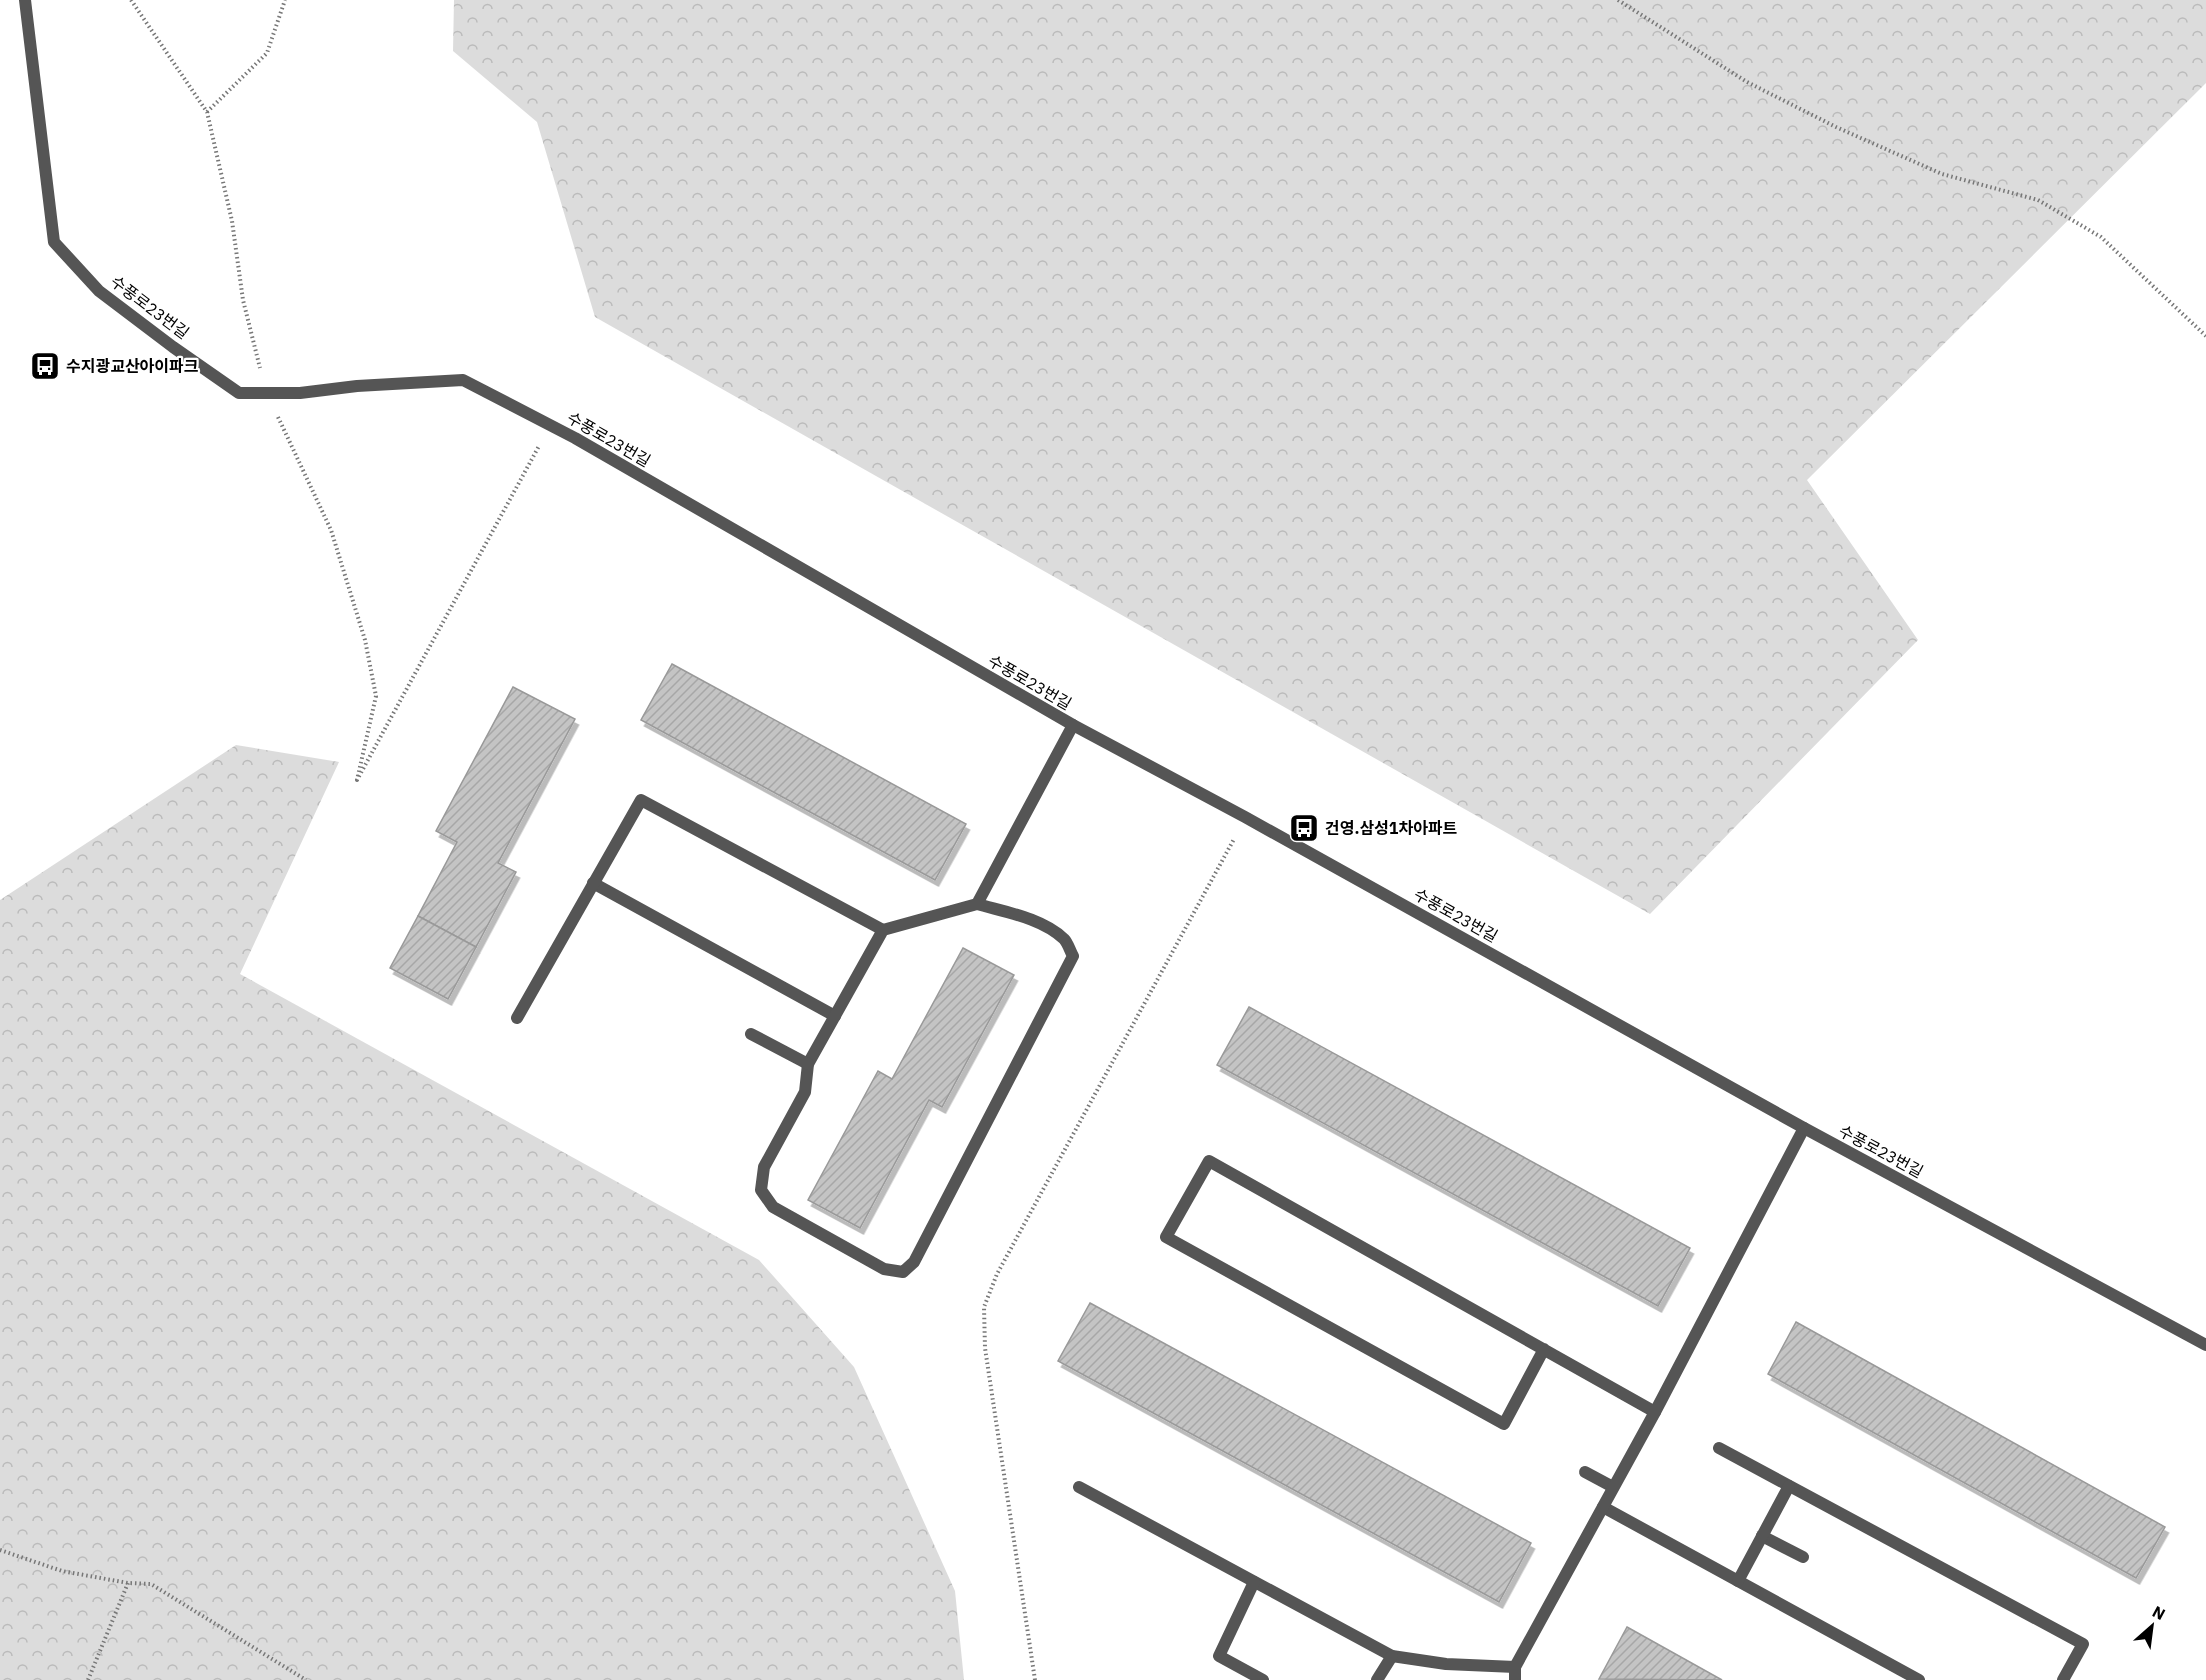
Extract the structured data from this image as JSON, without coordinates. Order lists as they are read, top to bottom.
{
  "streets": {
    "street": ["수풍로23번길"]
  },
  "places": {
    "bus stop": ["수지광교산아이파크", "건영.삼성1차아파트"]
  },
  "north": "top right"
}
